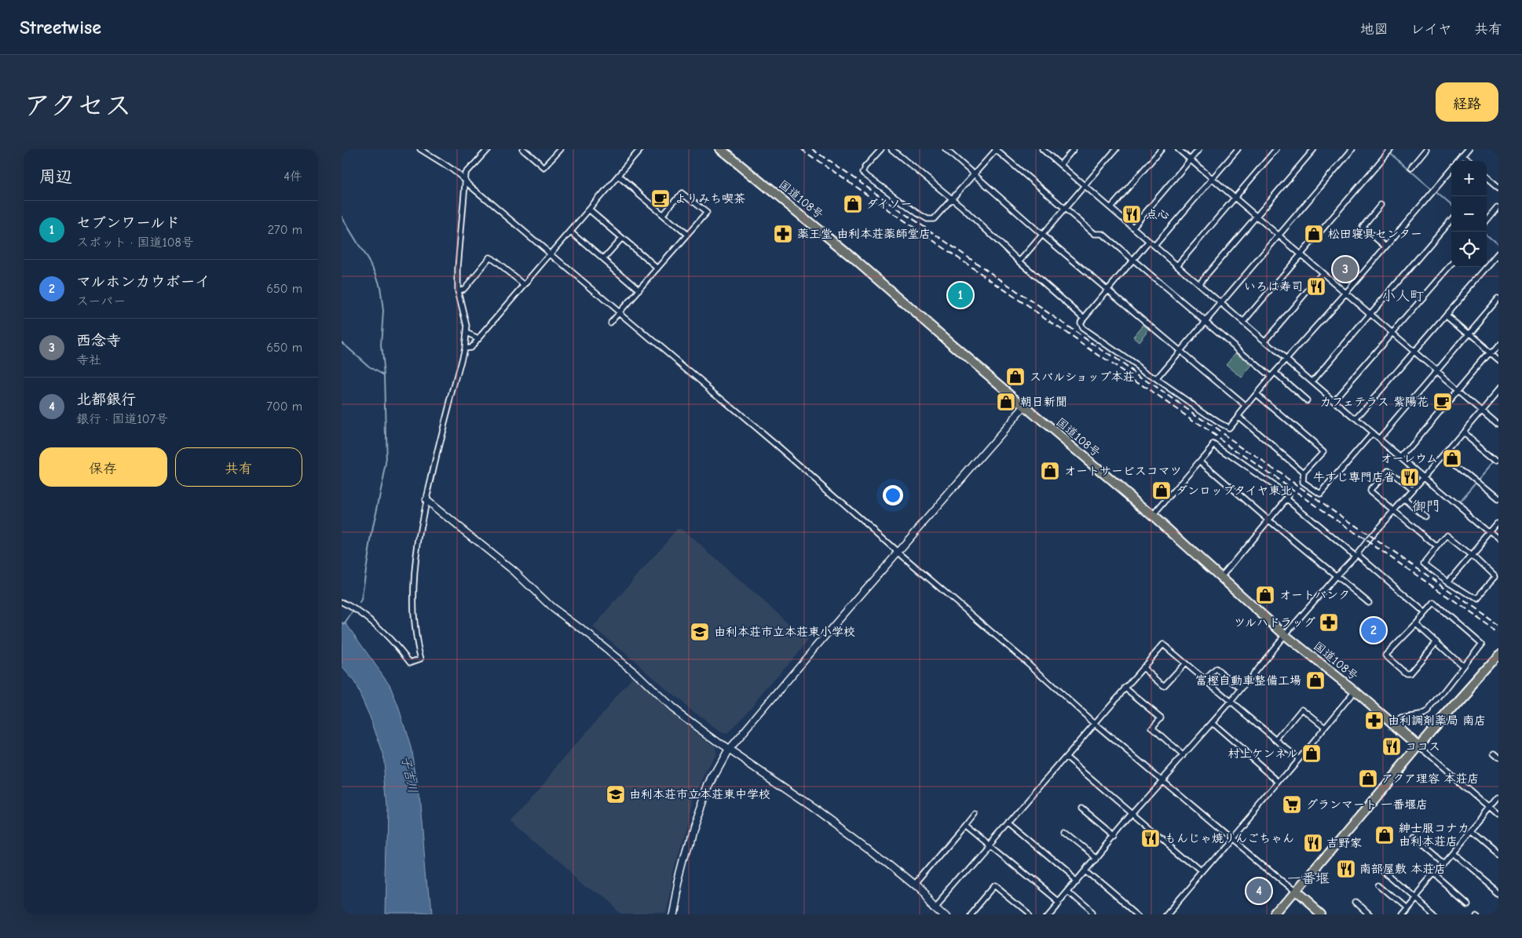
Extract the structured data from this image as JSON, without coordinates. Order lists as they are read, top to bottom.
{
  "streets": {
    "highway": ["国道108号"]
  },
  "districts": ["小人町", "御門", "一番堰"],
  "water": ["子吉川"],
  "places": {
    "cafe": ["よりみち喫茶", "カフェテラス 紫陽花"],
    "shop": [
      "ダイソー",
      "松田寝具センター",
      "スバルショップ本荘",
      "朝日新聞",
      "オーレウム",
      "オートサービスコマツ",
      "ダンロップタイヤ東北",
      "オートバンク",
      "富樫自動車整備工場",
      "村上ケンネル",
      "アクア理容 本荘店",
      "紳士服コナカ 由利本荘店"
    ],
    "restaurant": [
      "点心",
      "いろは寿司",
      "牛すじ専門店省",
      "ココス",
      "もんじゃ焼りんごちゃん",
      "吉野家",
      "南部屋敷 本荘店"
    ],
    "pharmacy": ["薬王堂 由利本荘薬師堂店", "ツルハドラッグ", "由利調剤薬局 南店"],
    "school or university": ["由利本荘市立本荘東小学校", "由利本荘市立本荘東中学校"],
    "supermarket": ["グランマート 一番堰店"]
  },
  "page": {
    "header": "Streetwise",
    "nav": ["地図", "レイヤ", "共有"],
    "title": "アクセス",
    "buttons": [
      "経路",
      ["保存", "共有"]
    ],
    "heading": ["周辺", "4件"],
    "map_buttons": ["+", "−"],
    "list": [
      {
        "mark": "1",
        "name": "セブンワールド",
        "note": "スポット · 国道108号",
        "value": "270 m"
      },
      {
        "mark": "2",
        "name": "マルホンカウボーイ",
        "note": "スーパー",
        "value": "650 m"
      },
      {
        "mark": "3",
        "name": "西念寺",
        "note": "寺社",
        "value": "650 m"
      },
      {
        "mark": "4",
        "name": "北都銀行",
        "note": "銀行 · 国道107号",
        "value": "700 m"
      }
    ],
    "pins": [
      "3",
      "1",
      "2",
      "4"
    ]
  }
}
